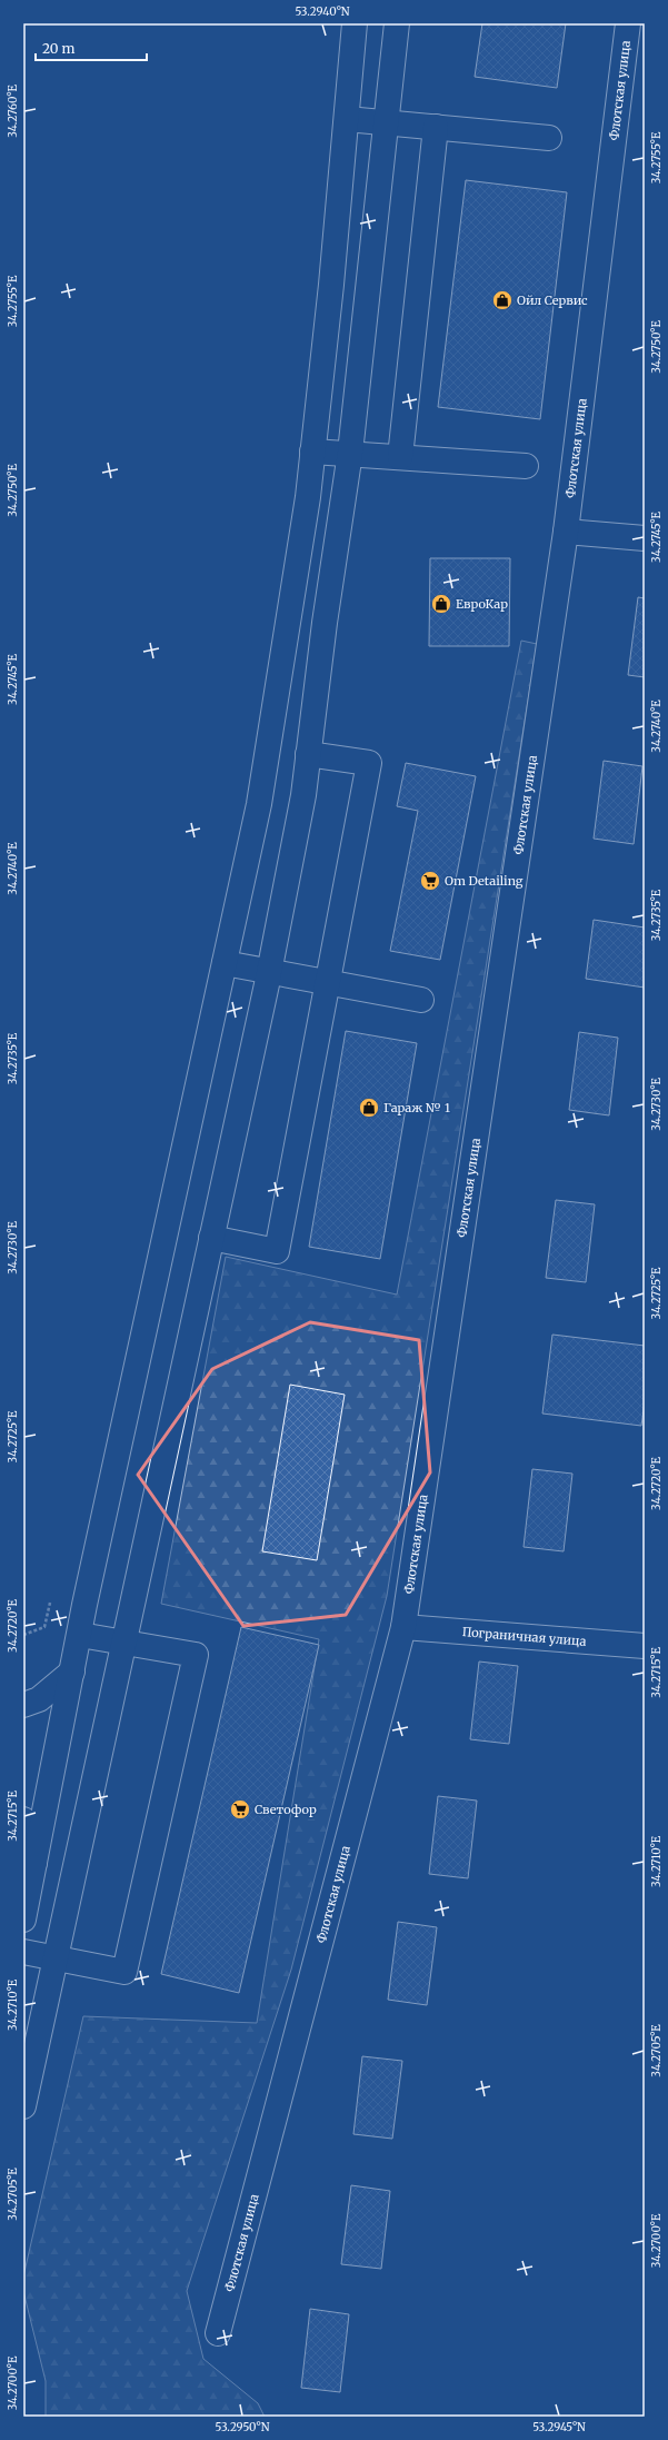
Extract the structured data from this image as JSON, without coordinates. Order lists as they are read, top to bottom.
{
  "streets": {
    "main road": ["Флотская улица", "Пограничная улица"]
  },
  "crossings": [
    ["Флотская улица", "Пограничная улица"]
  ],
  "places": {
    "shop": ["Ойл Сервис", "ЕвроКар", "Гараж № 1"],
    "supermarket": ["Om Detailing", "Светофор"]
  },
  "scale_bar": "20 m",
  "coordinates": [
    "53.2940°N",
    "34.2760°E",
    "34.2755°E",
    "34.2750°E",
    "34.2745°E",
    "34.2740°E",
    "34.2735°E",
    "34.2730°E",
    "34.2725°E",
    "34.2720°E",
    "34.2715°E",
    "34.2710°E",
    "34.2705°E",
    "34.2700°E",
    "53.2950°N",
    "53.2945°N"
  ]
}
